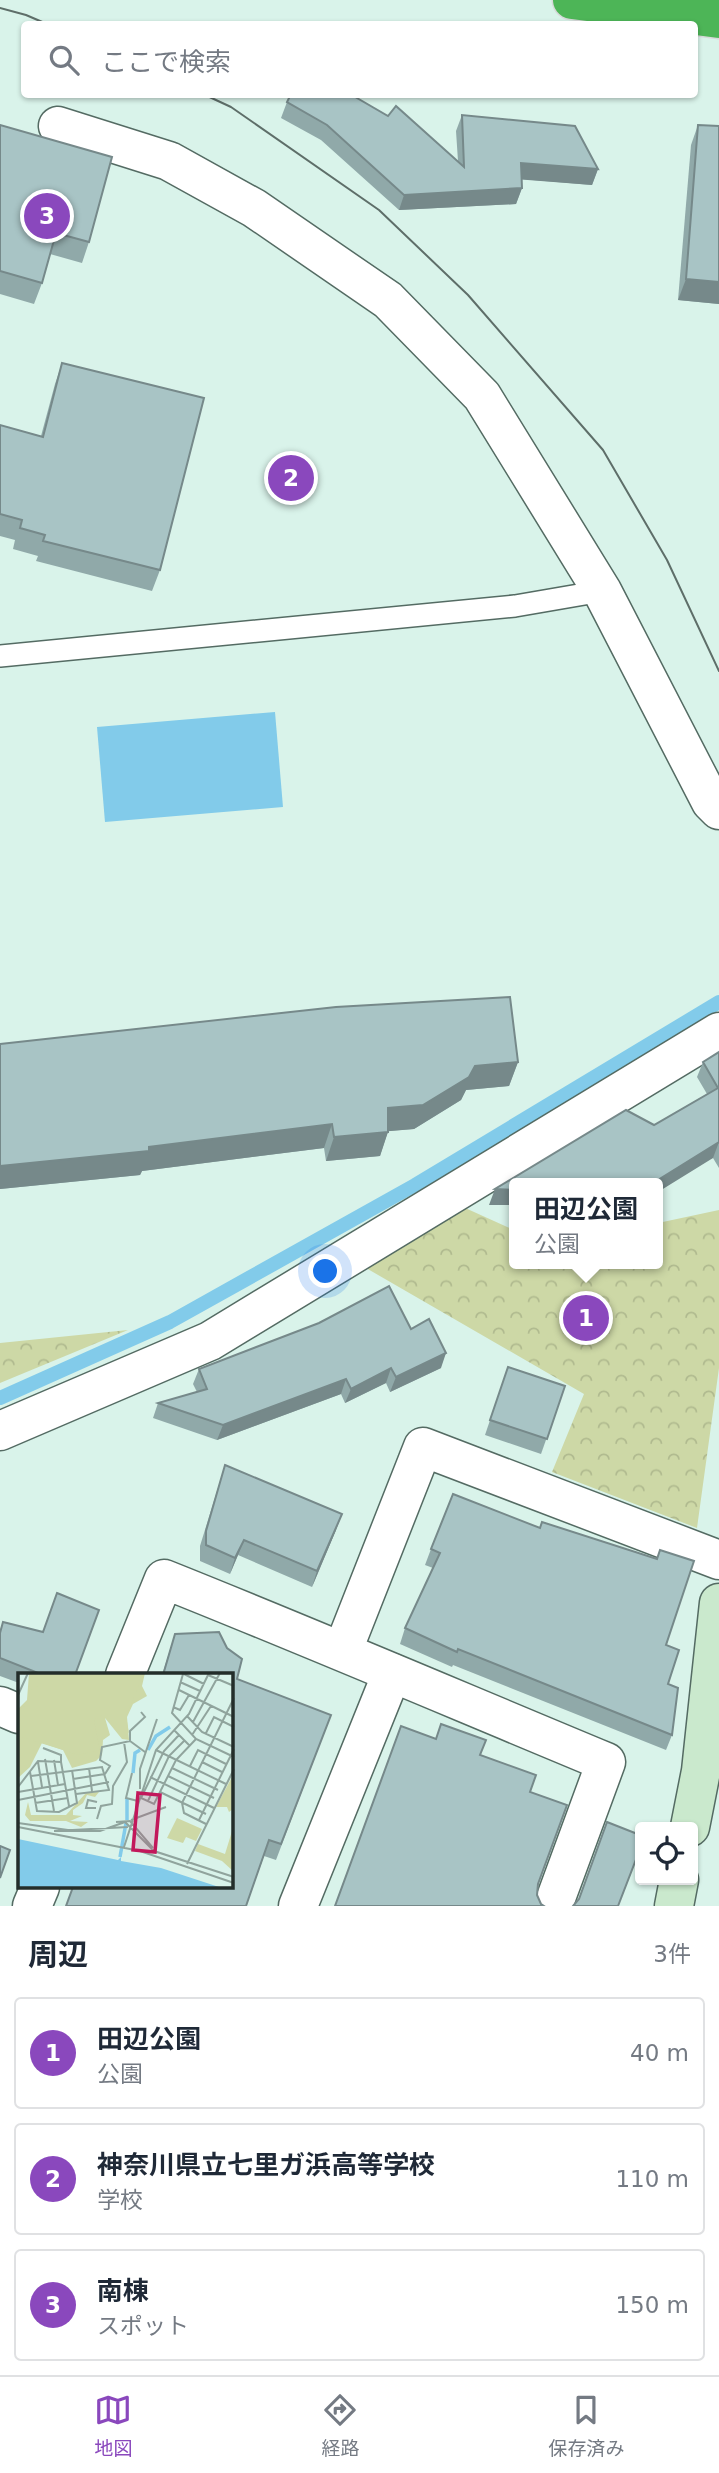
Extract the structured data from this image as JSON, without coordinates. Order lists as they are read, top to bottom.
{
  "page": {
    "search": "ここで検索",
    "pins": ["3", "2", "1"],
    "popup": ["田辺公園", "公園"],
    "heading": ["周辺", "3件"],
    "list": [
      {
        "mark": "1",
        "name": "田辺公園",
        "note": "公園",
        "value": "40 m"
      },
      {
        "mark": "2",
        "name": "神奈川県立七里ガ浜高等学校",
        "note": "学校",
        "value": "110 m"
      },
      {
        "mark": "3",
        "name": "南棟",
        "note": "スポット",
        "value": "150 m"
      }
    ],
    "nav": ["地図", "経路", "保存済み"]
  }
}
